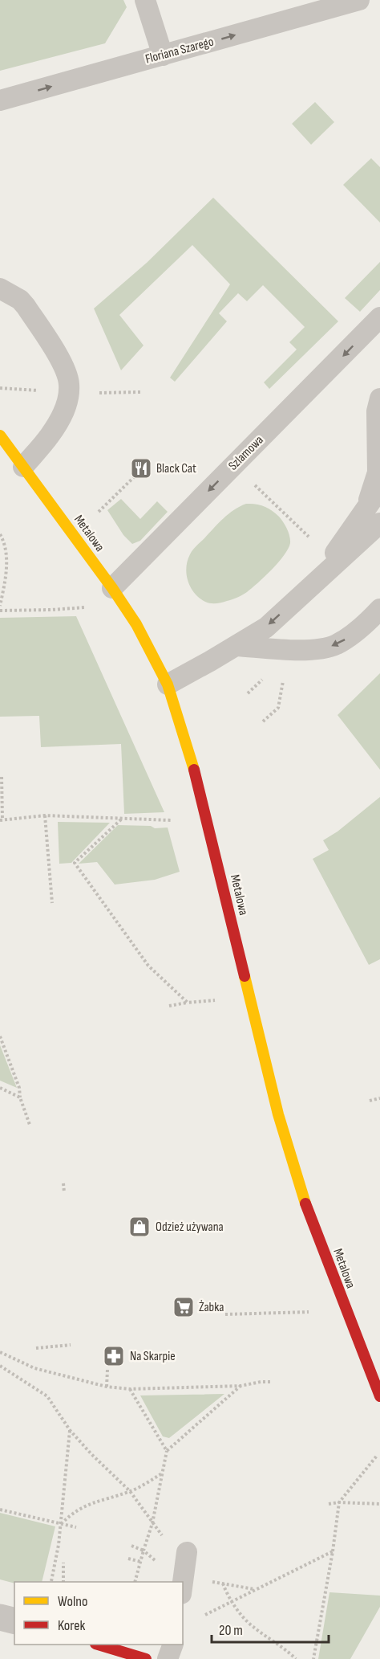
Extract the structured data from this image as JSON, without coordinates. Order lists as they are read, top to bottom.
{
  "streets": {
    "main road": ["Metalowa"],
    "lane": ["Floriana Szarego", "Szlamowa"]
  },
  "crossings": [
    ["Szlamowa", "Metalowa"]
  ],
  "one_way": ["Floriana Szarego"],
  "places": {
    "restaurant": ["Black Cat"],
    "shop": ["Odzież używana"],
    "supermarket": ["Żabka"],
    "pharmacy": ["Na Skarpie"]
  },
  "legend": ["Wolno", "Korek"],
  "scale_bar": "20 m"
}
